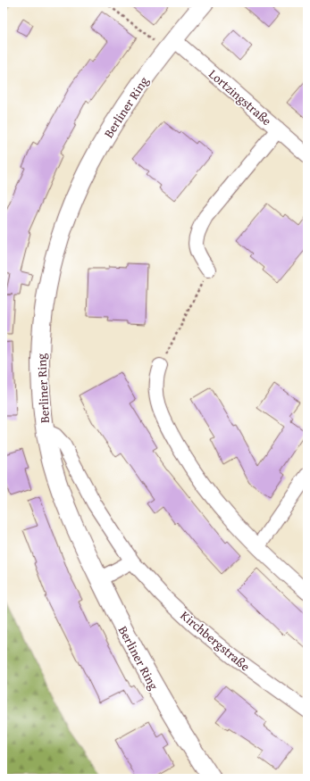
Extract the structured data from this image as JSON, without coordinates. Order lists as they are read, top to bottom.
{
  "streets": {
    "street": ["Lortzingstraße", "Berliner Ring", "Kirchbergstraße"]
  },
  "crossings": [
    ["Lortzingstraße", "Berliner Ring"],
    ["Berliner Ring", "Kirchbergstraße"]
  ]
}
